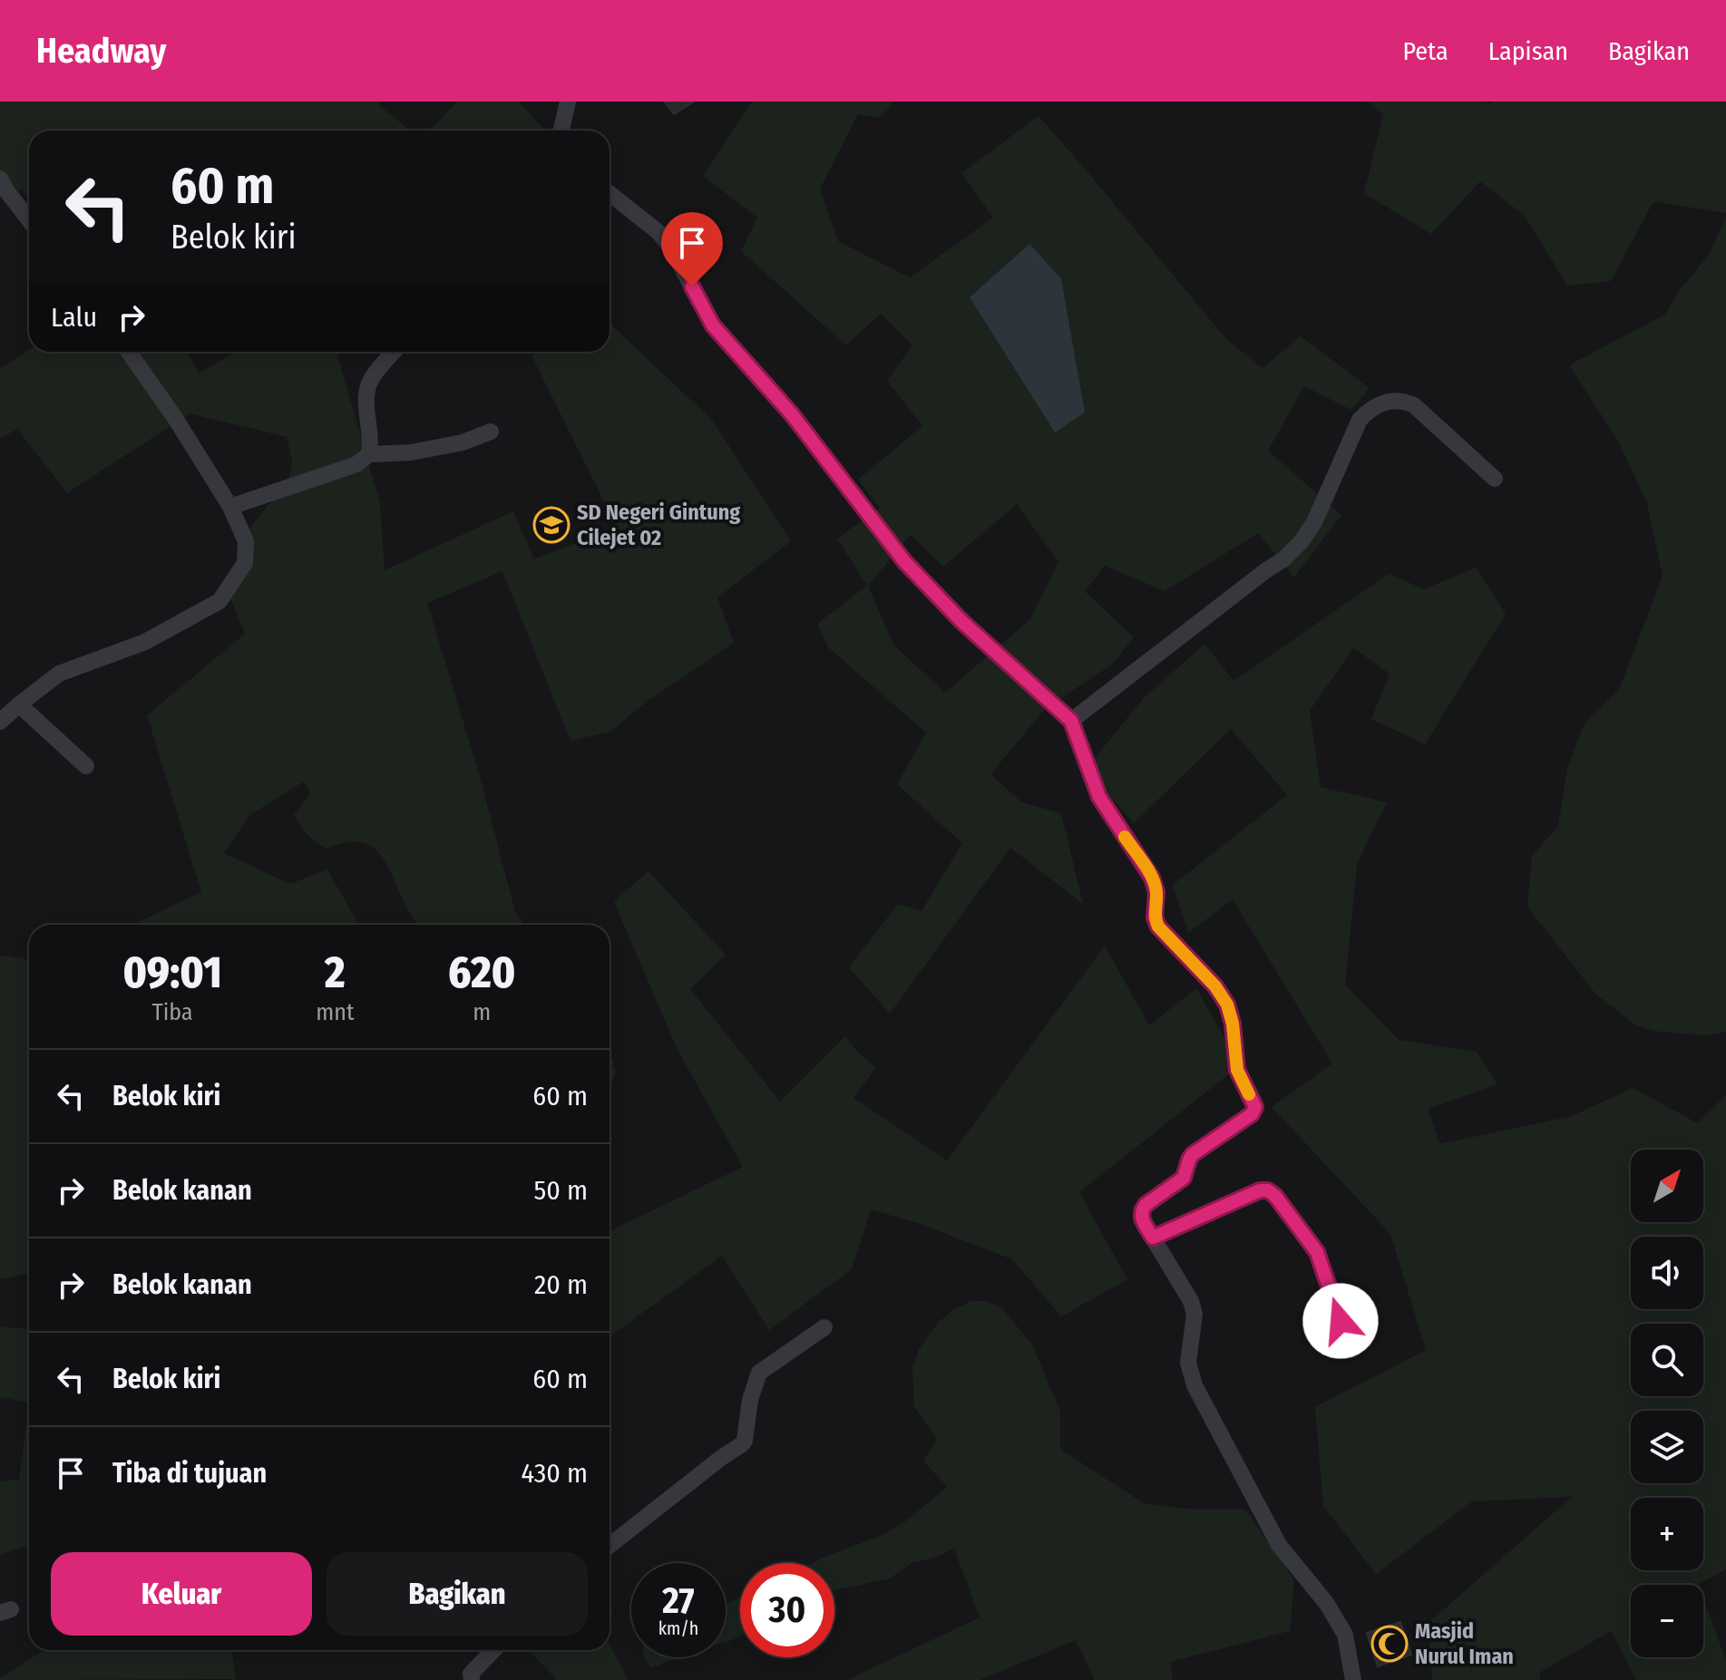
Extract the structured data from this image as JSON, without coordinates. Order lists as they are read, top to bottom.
{
  "places": {
    "school or university": ["SD Negeri Gintung Cilejet 02"],
    "mosque": ["Masjid Nurul Iman"]
  },
  "north": "top right",
  "page": {
    "header": "Headway",
    "nav": ["Peta", "Lapisan", "Bagikan"],
    "turn": ["60 m", "Belok kiri"],
    "then": "Lalu",
    "eta": [
      "09:01",
      "Tiba",
      "2",
      "mnt",
      "620",
      "m"
    ],
    "list": [
      {
        "name": "Belok kiri",
        "value": "60 m"
      },
      {
        "name": "Belok kanan",
        "value": "50 m"
      },
      {
        "name": "Belok kanan",
        "value": "20 m"
      },
      {
        "name": "Belok kiri",
        "value": "60 m"
      },
      {
        "name": "Tiba di tujuan",
        "value": "430 m"
      }
    ],
    "map_buttons": ["+", "−"],
    "buttons": ["Keluar", "Bagikan"],
    "speed": "27 km/h",
    "limit": "30"
  }
}
